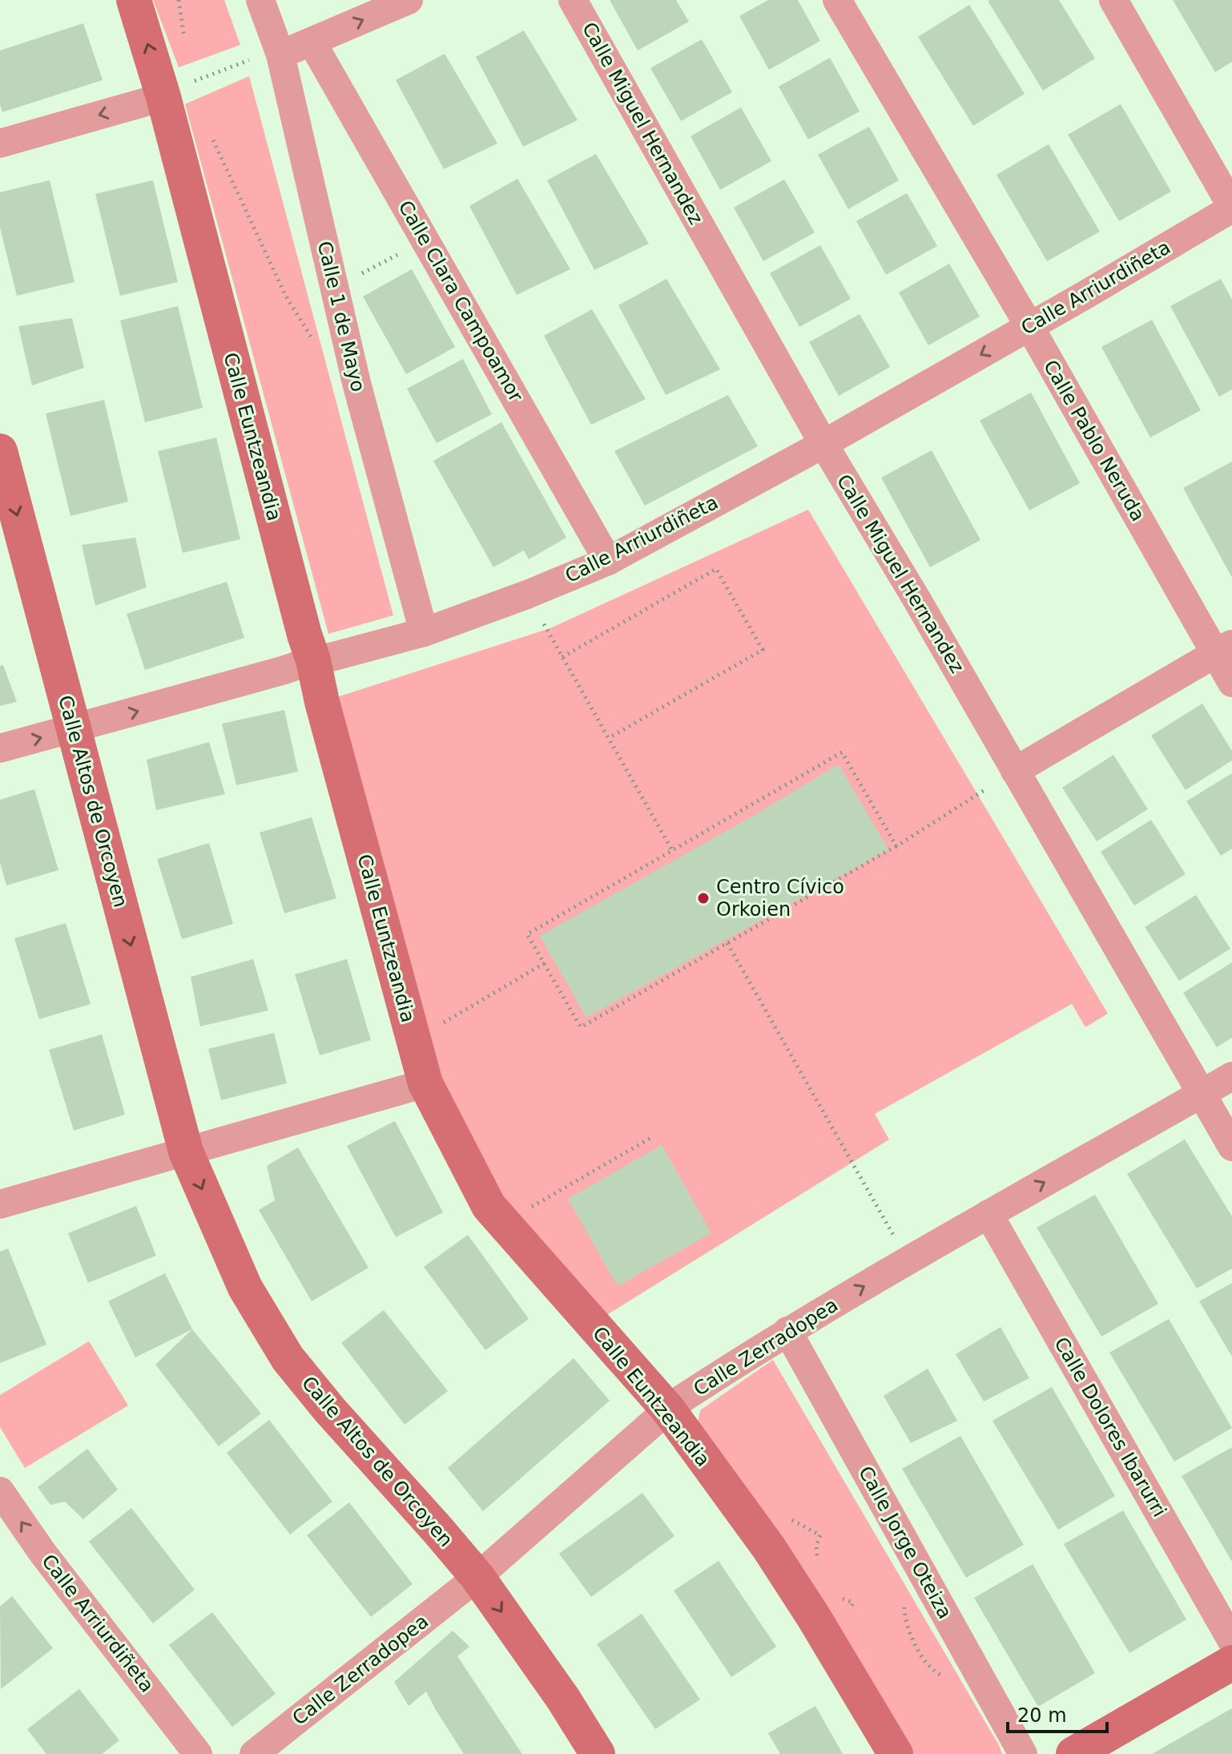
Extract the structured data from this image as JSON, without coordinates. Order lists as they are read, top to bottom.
{
  "streets": {
    "street": [
      "Calle Miguel Hernandez",
      "Calle Arriurdiñeta",
      "Calle Clara Campoamor",
      "Calle 1 de Mayo",
      "Calle Euntzeandia",
      "Calle Pablo Neruda",
      "Calle Altos de Orcoyen",
      "Calle Zerradopea",
      "Calle Dolores Ibarurri",
      "Calle Jorge Oteiza"
    ]
  },
  "crossings": [
    ["Calle Miguel Hernandez", "Calle Arriurdiñeta"],
    ["Calle Miguel Hernandez", "Calle Zerradopea"],
    ["Calle Arriurdiñeta", "Calle Clara Campoamor"],
    ["Calle Arriurdiñeta", "Calle 1 de Mayo"],
    ["Calle Arriurdiñeta", "Calle Euntzeandia"],
    ["Calle Arriurdiñeta", "Calle Pablo Neruda"],
    ["Calle Arriurdiñeta", "Calle Altos de Orcoyen"],
    ["Calle Euntzeandia", "Calle Zerradopea"],
    ["Calle Altos de Orcoyen", "Calle Zerradopea"],
    ["Calle Zerradopea", "Calle Dolores Ibarurri"],
    ["Calle Zerradopea", "Calle Jorge Oteiza"]
  ],
  "one_way": ["Calle Altos de Orcoyen", "Calle Zerradopea"],
  "places": ["Centro Cívico Orkoien"],
  "scale_bar": "20 m"
}
